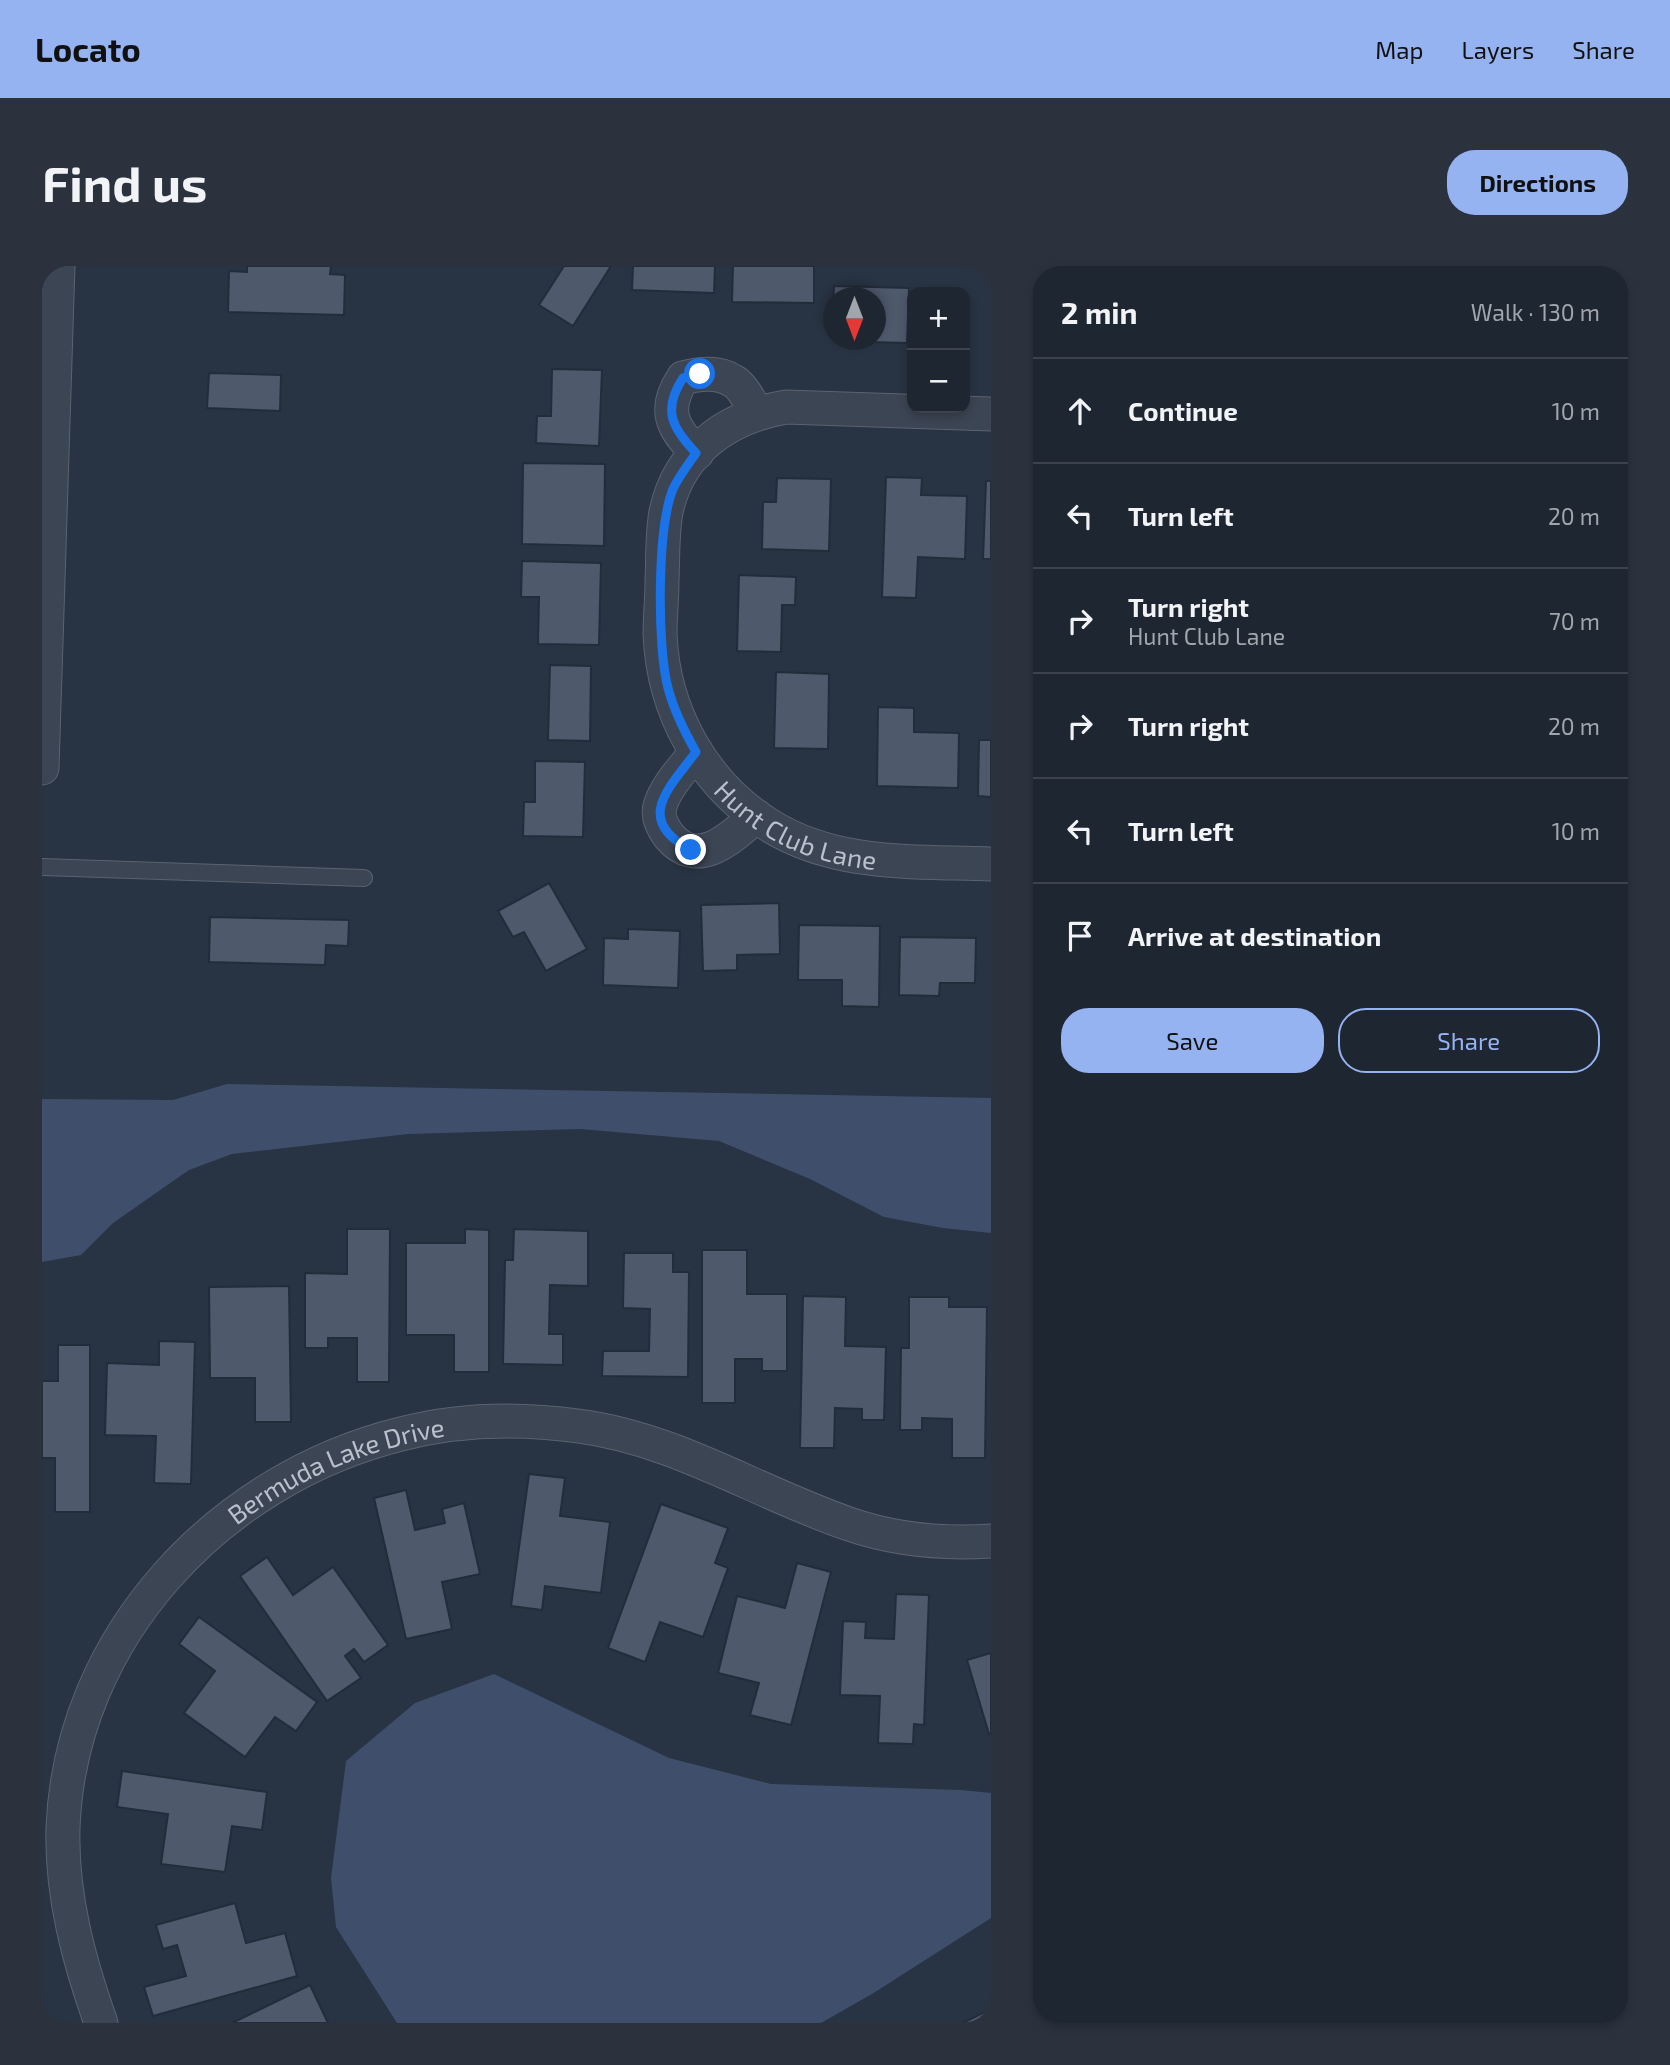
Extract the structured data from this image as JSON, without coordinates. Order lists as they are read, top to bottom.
{
  "streets": {
    "street": ["Hunt Club Lane", "Bermuda Lake Drive"]
  },
  "north": "bottom",
  "page": {
    "header": "Locato",
    "nav": ["Map", "Layers", "Share"],
    "buttons": [
      "Directions",
      ["Save", "Share"]
    ],
    "title": "Find us",
    "heading": ["2 min", "Walk · 130 m"],
    "map_buttons": ["+", "−"],
    "list": [
      ["Continue", "10 m"],
      ["Turn left", "20 m"],
      ["Turn right", "Hunt Club Lane", "70 m"],
      ["Turn right", "20 m"],
      ["Turn left", "10 m"],
      "Arrive at destination"
    ]
  }
}
